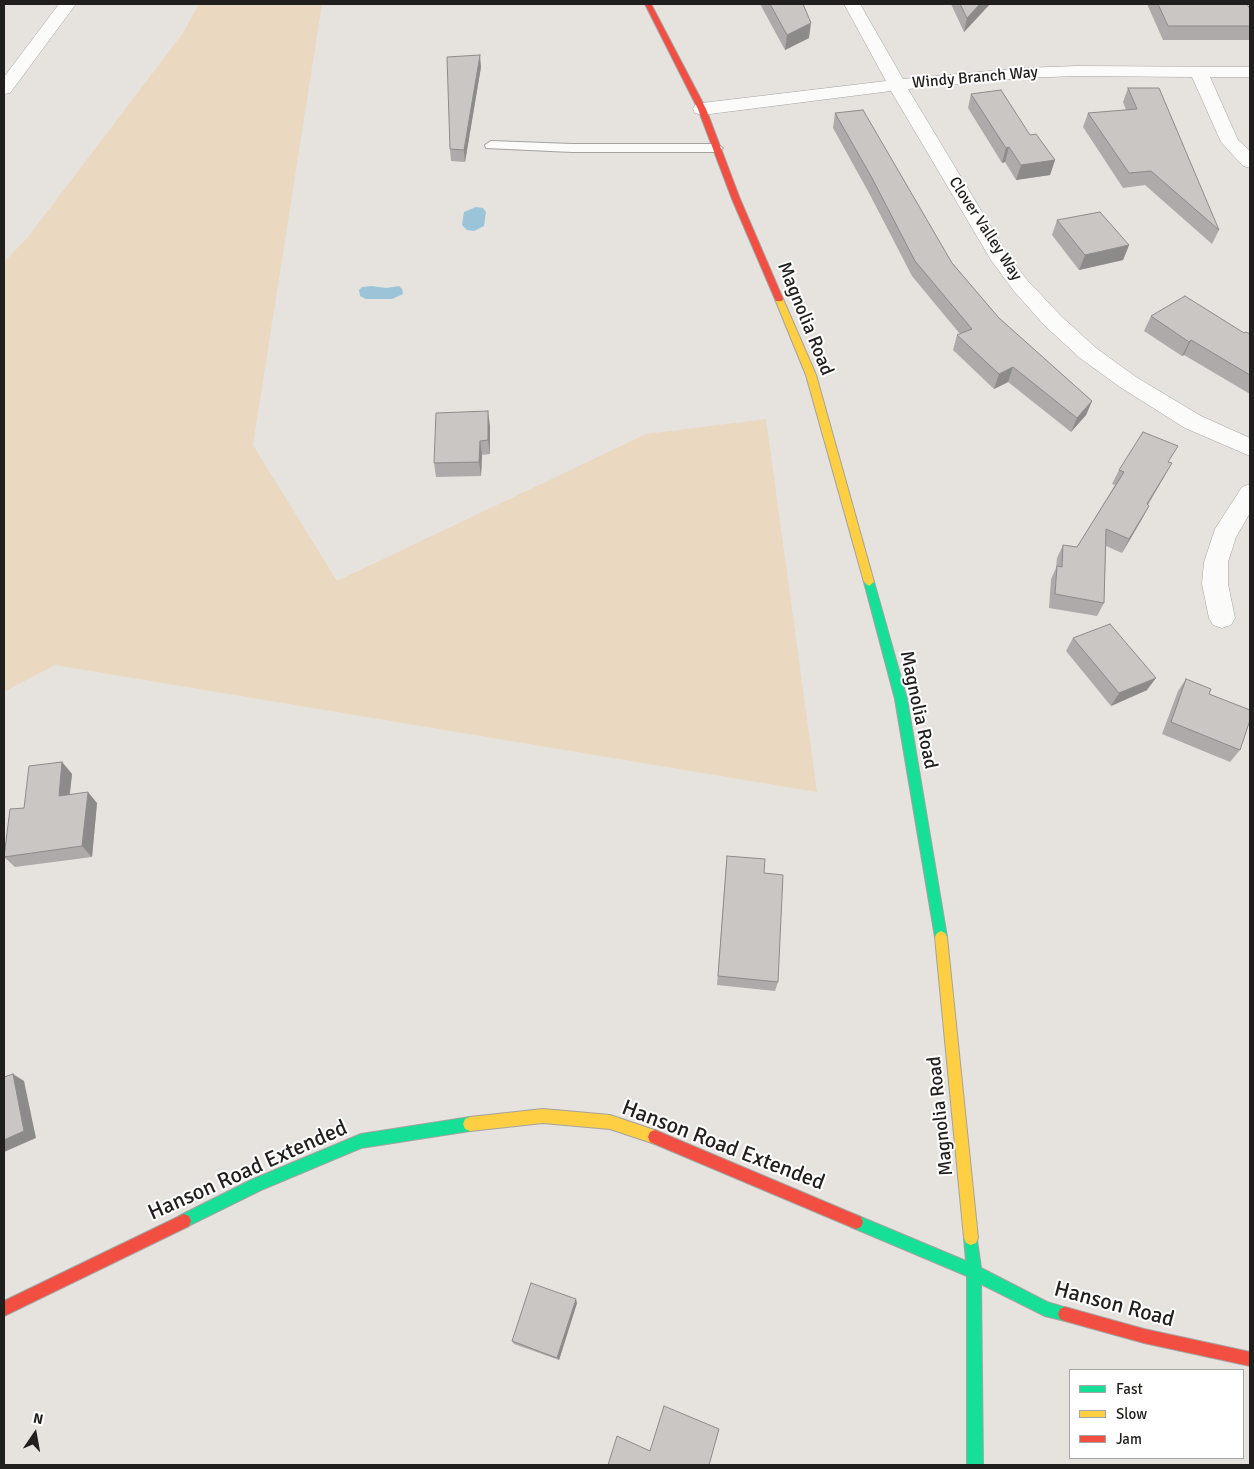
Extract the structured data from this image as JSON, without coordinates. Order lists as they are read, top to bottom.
{
  "streets": {
    "main road": ["Magnolia Road", "Hanson Road Extended", "Hanson Road"],
    "street": ["Windy Branch Way", "Clover Valley Way"]
  },
  "crossings": [
    ["Windy Branch Way", "Clover Valley Way"],
    ["Windy Branch Way", "Magnolia Road"],
    ["Magnolia Road", "Hanson Road Extended"],
    ["Magnolia Road", "Hanson Road"],
    ["Hanson Road Extended", "Hanson Road"]
  ],
  "legend": ["Fast", "Slow", "Jam"],
  "north": "top"
}
